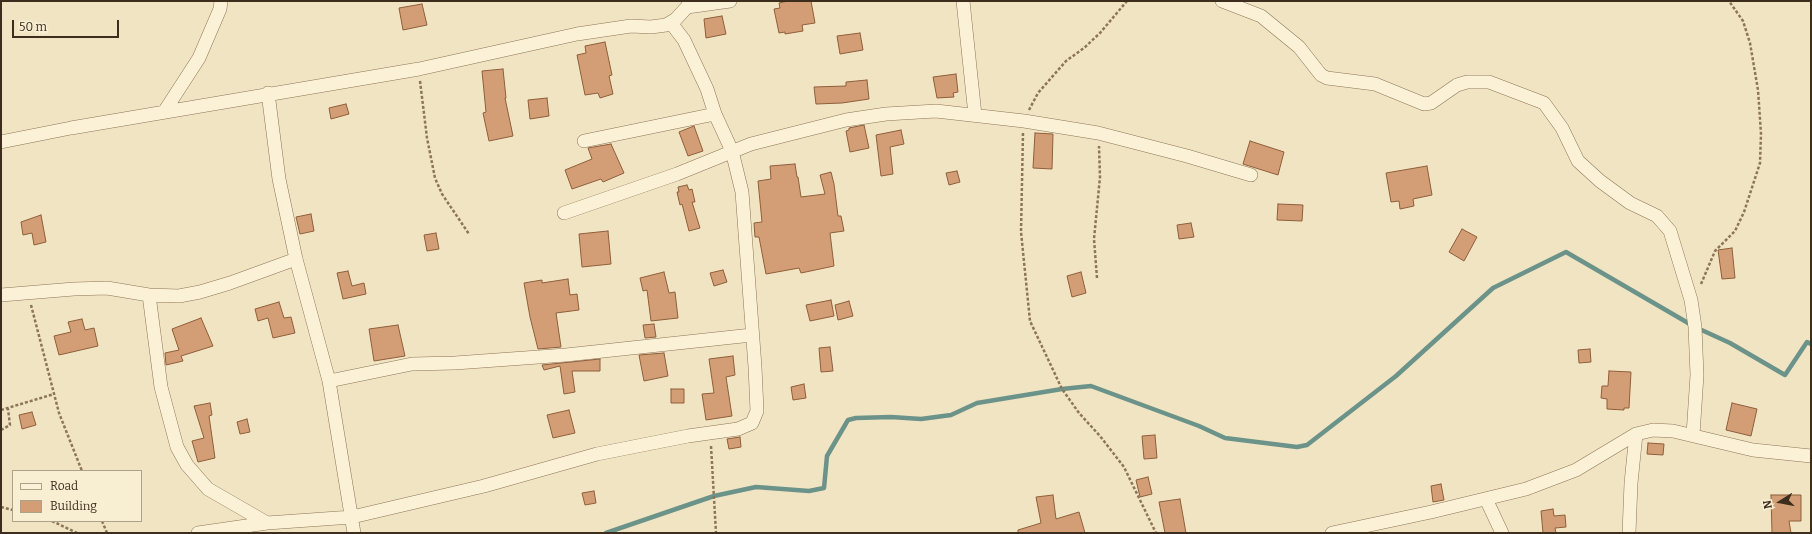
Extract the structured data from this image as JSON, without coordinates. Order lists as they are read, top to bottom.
{
  "legend": ["Road", "Building"],
  "scale_bar": "50 m",
  "north": "left"
}
